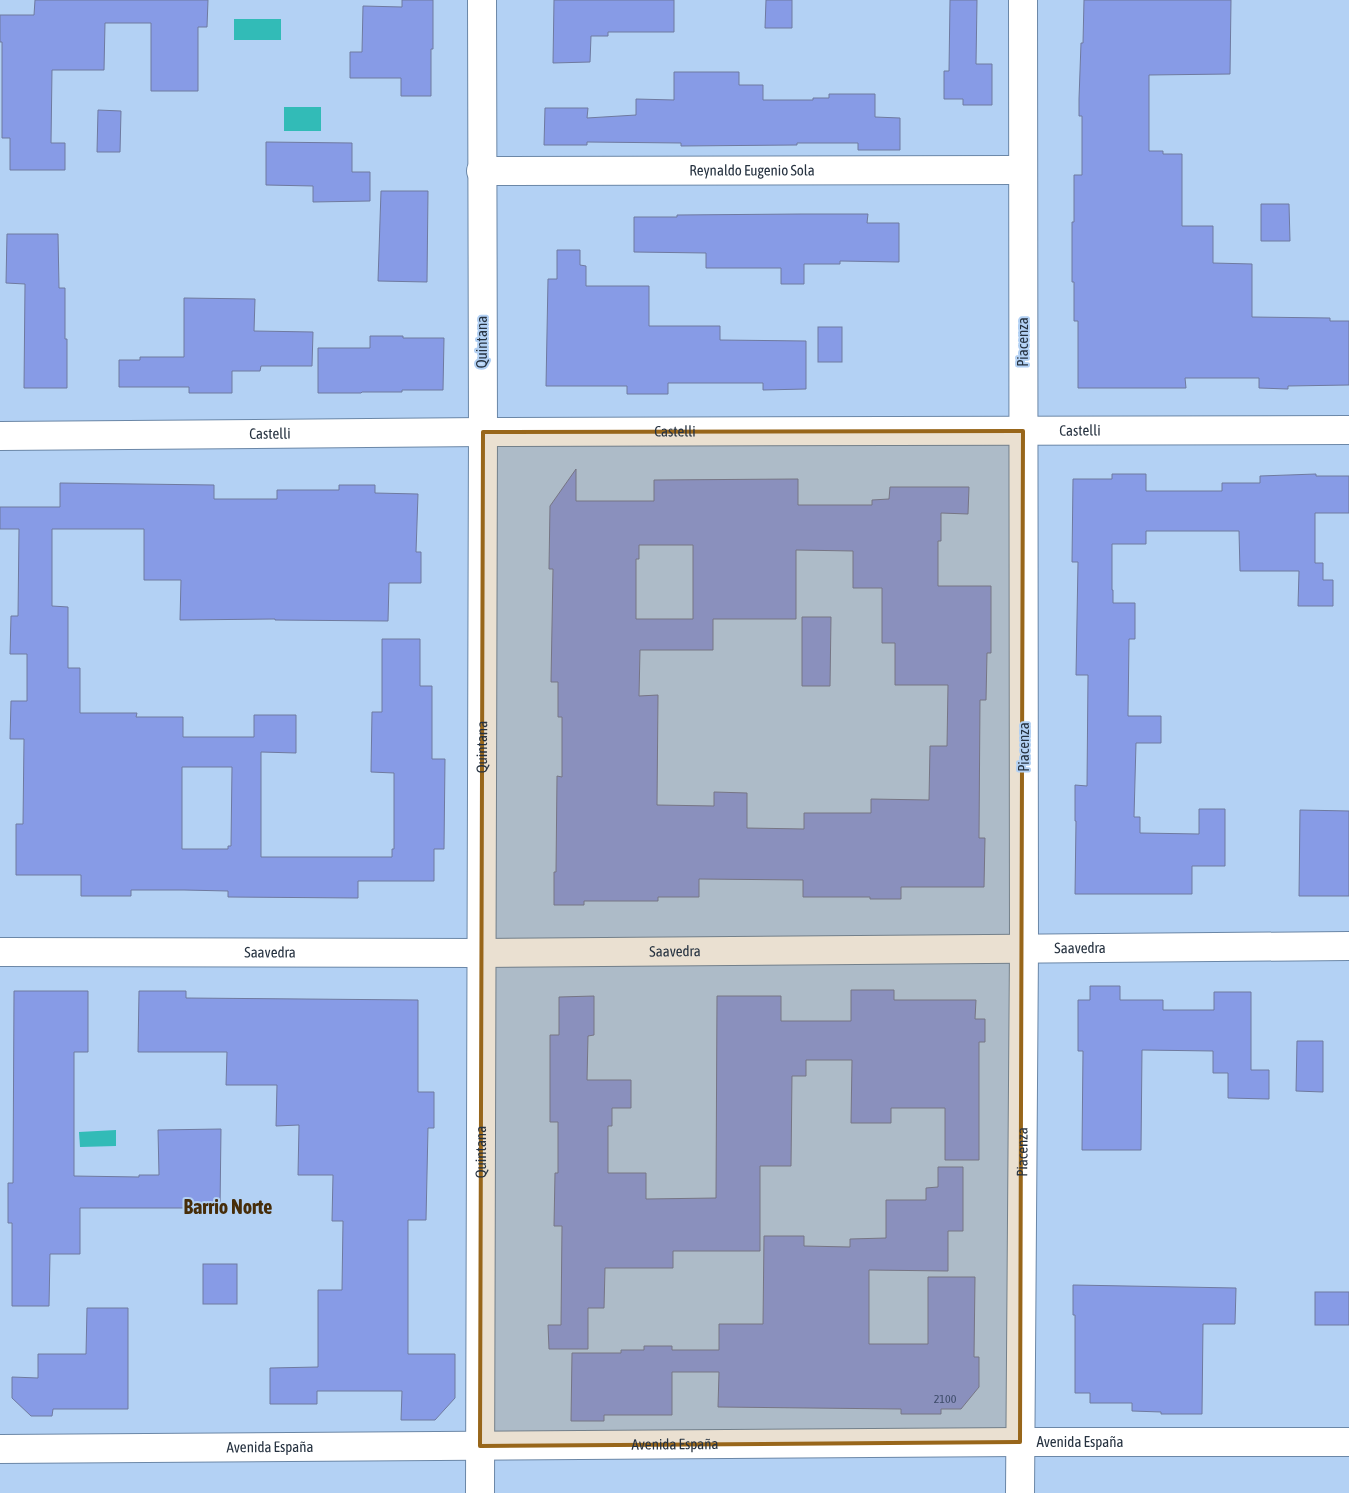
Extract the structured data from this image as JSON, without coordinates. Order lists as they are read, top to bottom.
{
  "streets": {
    "street": [
      "Reynaldo Eugenio Sola",
      "Quintana",
      "Piacenza",
      "Castelli",
      "Saavedra",
      "Avenida España"
    ]
  },
  "crossings": [
    ["Reynaldo Eugenio Sola", "Quintana"],
    ["Reynaldo Eugenio Sola", "Piacenza"],
    ["Quintana", "Castelli"],
    ["Quintana", "Saavedra"],
    ["Quintana", "Avenida España"],
    ["Piacenza", "Castelli"],
    ["Piacenza", "Saavedra"],
    ["Piacenza", "Avenida España"]
  ],
  "districts": ["Barrio Norte"],
  "house_numbers": ["2100"]
}
